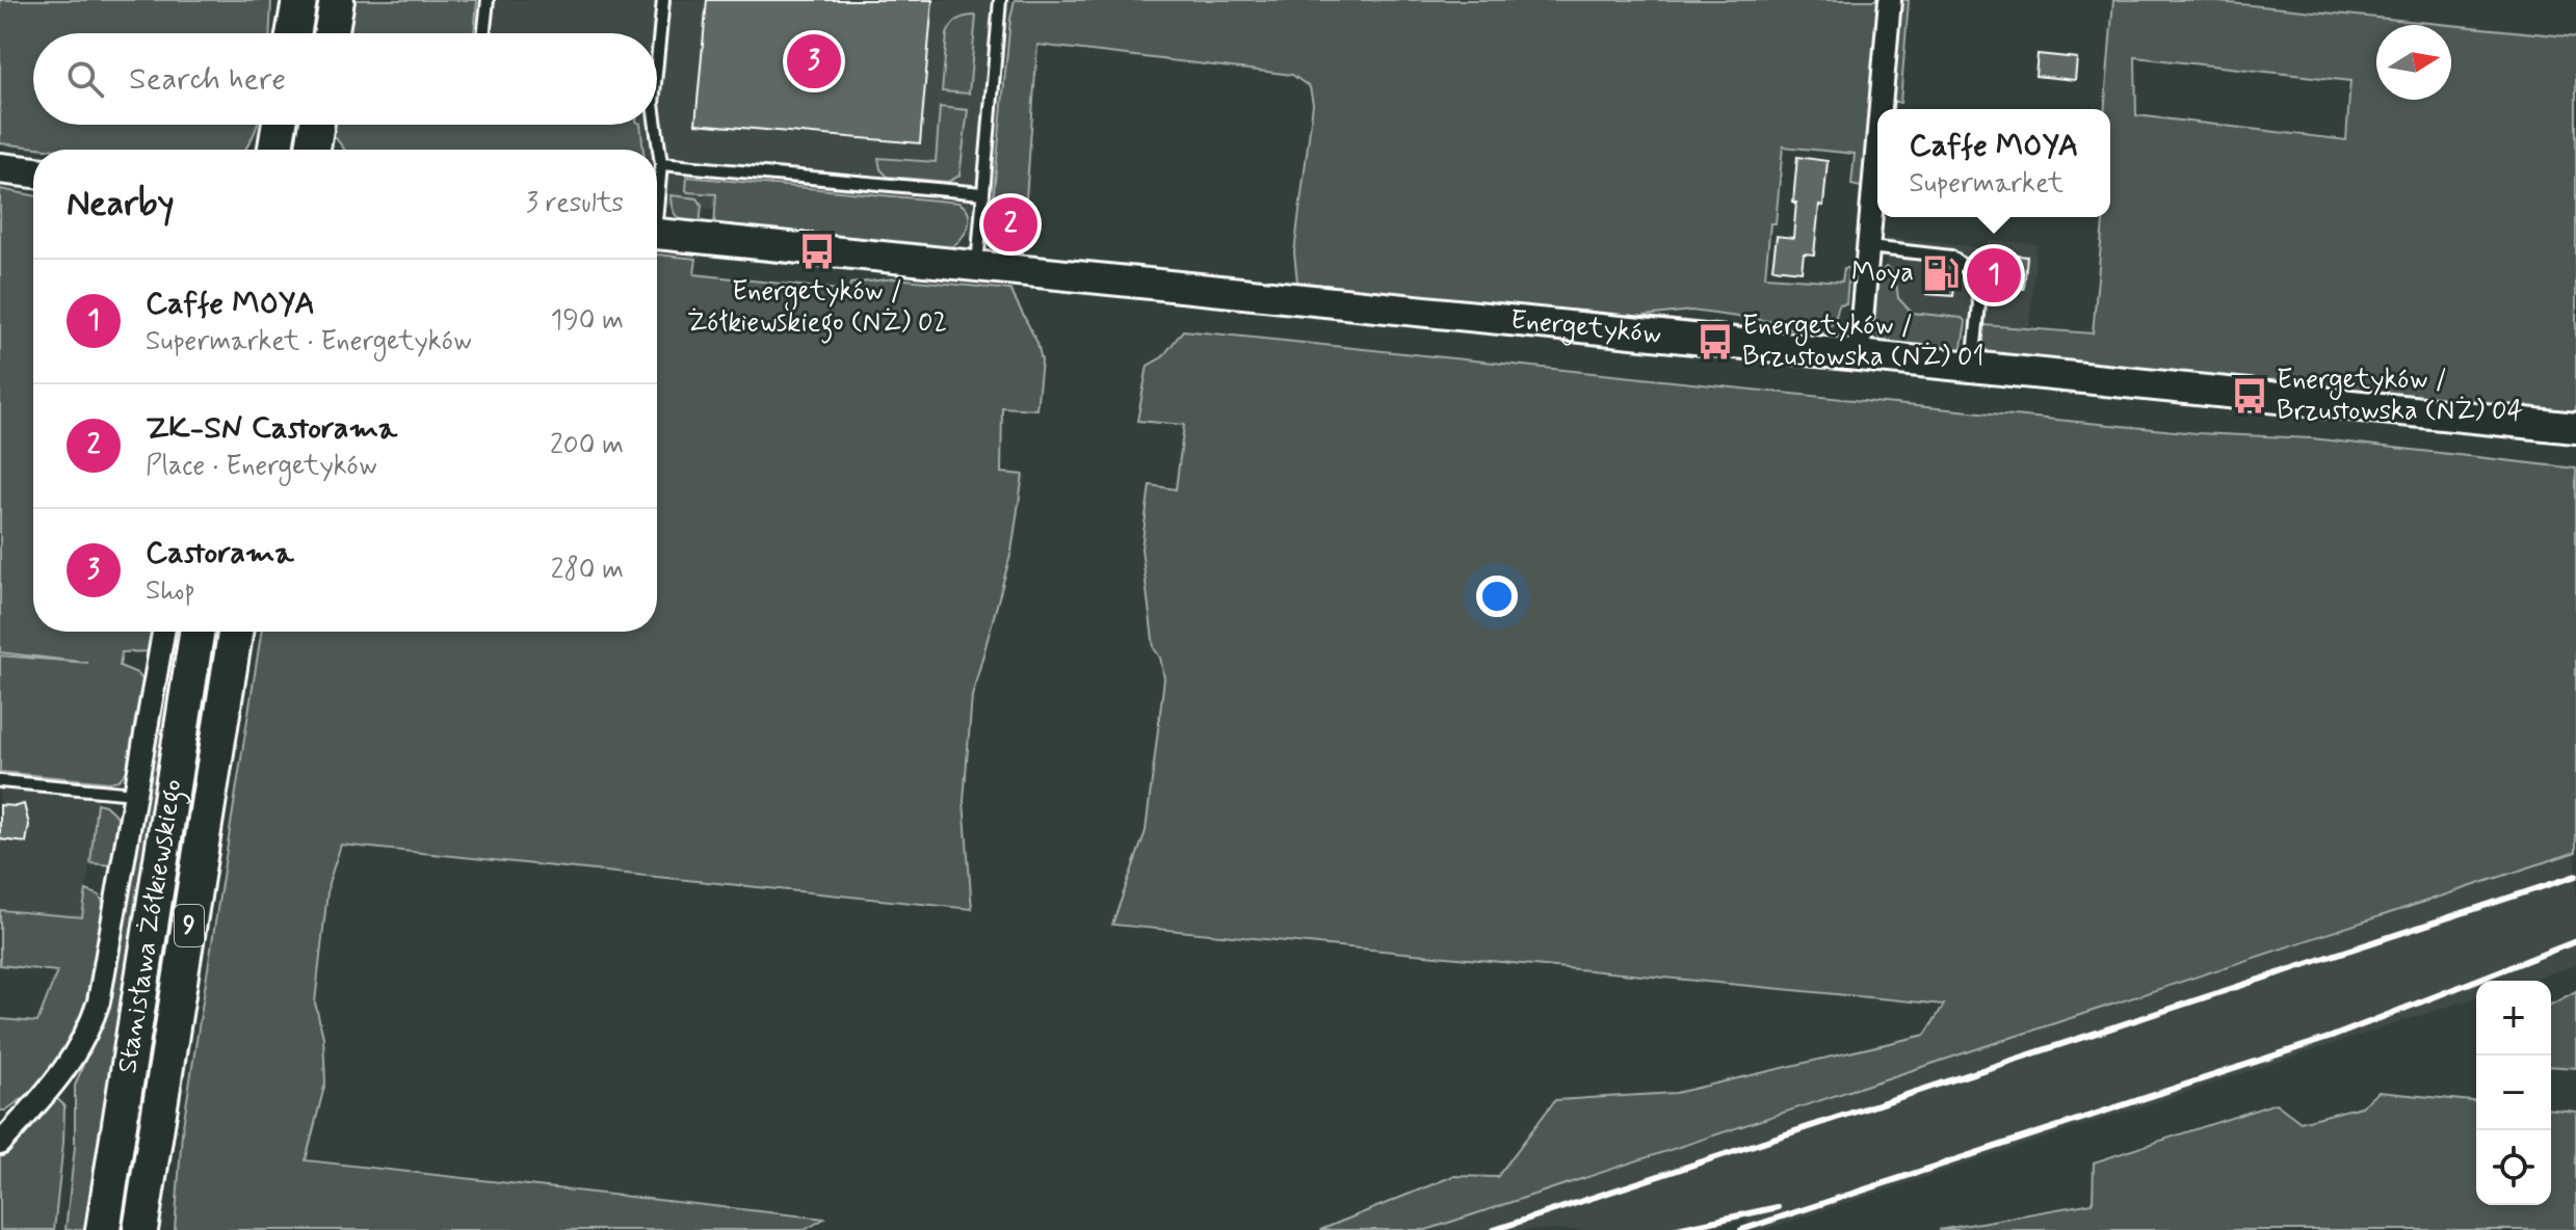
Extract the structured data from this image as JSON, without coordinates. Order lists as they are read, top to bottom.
{
  "streets": {
    "main road": ["Energetyków", "Stanisława Żółkiewskiego", "9"]
  },
  "places": {
    "bus stop": ["Energetyków / Żółkiewskiego (NŻ) 02", "Energetyków / Brzustowska (NŻ) 01", "Energetyków / Brzustowska (NŻ) 04"],
    "fuel station": ["Moya"]
  },
  "north": "right",
  "page": {
    "pins": ["3", "2", "1"],
    "search": "Search here",
    "popup": ["Caffe MOYA", "Supermarket"],
    "heading": ["Nearby", "3 results"],
    "list": [
      {
        "mark": "1",
        "name": "Caffe MOYA",
        "note": "Supermarket · Energetyków",
        "value": "190 m"
      },
      {
        "mark": "2",
        "name": "ZK-SN Castorama",
        "note": "Place · Energetyków",
        "value": "200 m"
      },
      {
        "mark": "3",
        "name": "Castorama",
        "note": "Shop",
        "value": "280 m"
      }
    ],
    "map_buttons": ["+", "−"]
  }
}
